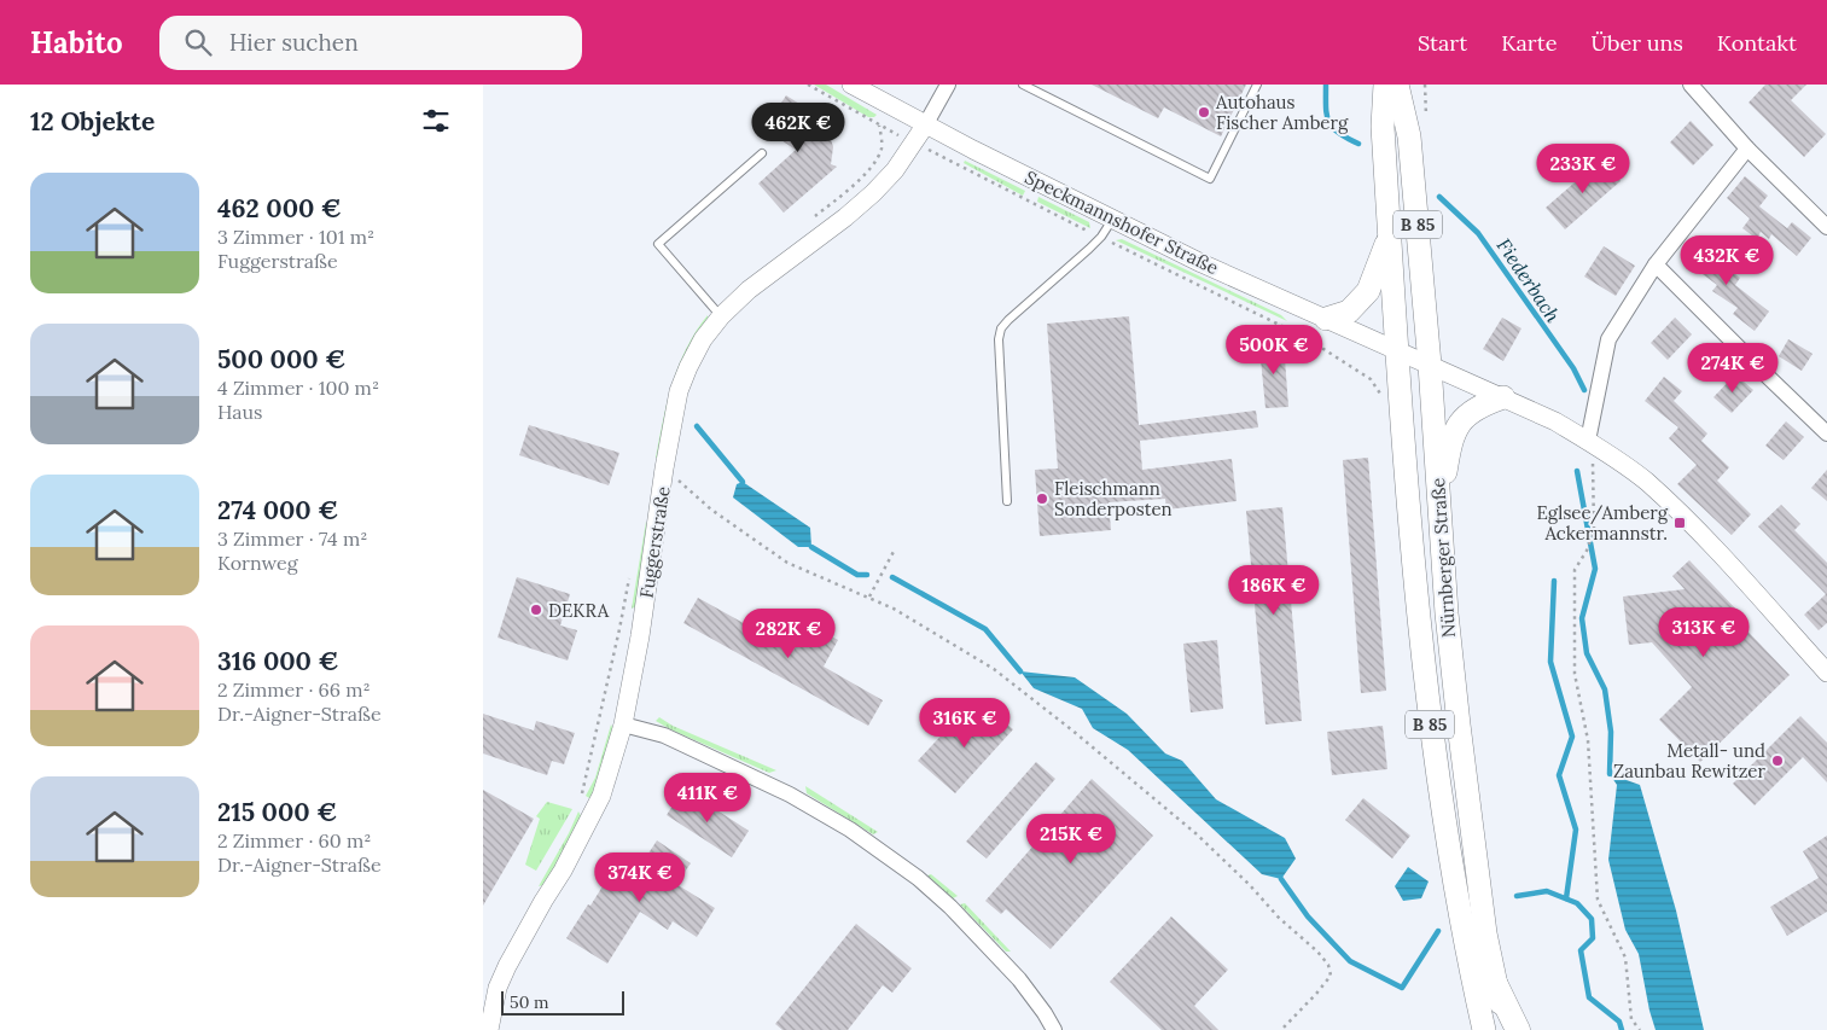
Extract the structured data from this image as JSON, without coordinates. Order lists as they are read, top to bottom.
{
  "streets": {
    "main road": ["B 85", "Nürnberger Straße"],
    "street": ["Speckmannshofer Straße", "Fuggerstraße"]
  },
  "crossings": [
    ["Speckmannshofer Straße", "Fuggerstraße"],
    ["Speckmannshofer Straße", "Nürnberger Straße"]
  ],
  "water": ["Fiederbach"],
  "places": {
    "other": [
      "Autohaus Fischer Amberg",
      "Fleischmann Sonderposten",
      "DEKRA",
      "Metall- und Zaunbau Rewitzer"
    ],
    "transit": ["Eglsee/Amberg Ackermannstr."]
  },
  "scale_bar": "50 m",
  "page": {
    "header": "Habito",
    "search": "Hier suchen",
    "nav": [
      "Start",
      "Karte",
      "Über uns",
      "Kontakt"
    ],
    "heading": "12 Objekte",
    "price": [
      "462K €",
      "233K €",
      "432K €",
      "500K €",
      "274K €",
      "186K €",
      "313K €",
      "282K €",
      "316K €",
      "411K €",
      "215K €",
      "374K €"
    ],
    "list": [
      {
        "name": "462 000 €",
        "note": "3 Zimmer · 101 m² · Fuggerstraße"
      },
      {
        "name": "500 000 €",
        "note": "4 Zimmer · 100 m² · Haus"
      },
      {
        "name": "274 000 €",
        "note": "3 Zimmer · 74 m² · Kornweg"
      },
      {
        "name": "316 000 €",
        "note": "2 Zimmer · 66 m² · Dr.-Aigner-Straße"
      },
      {
        "name": "215 000 €",
        "note": "2 Zimmer · 60 m² · Dr.-Aigner-Straße"
      }
    ],
    "scale": "50 m"
  }
}
